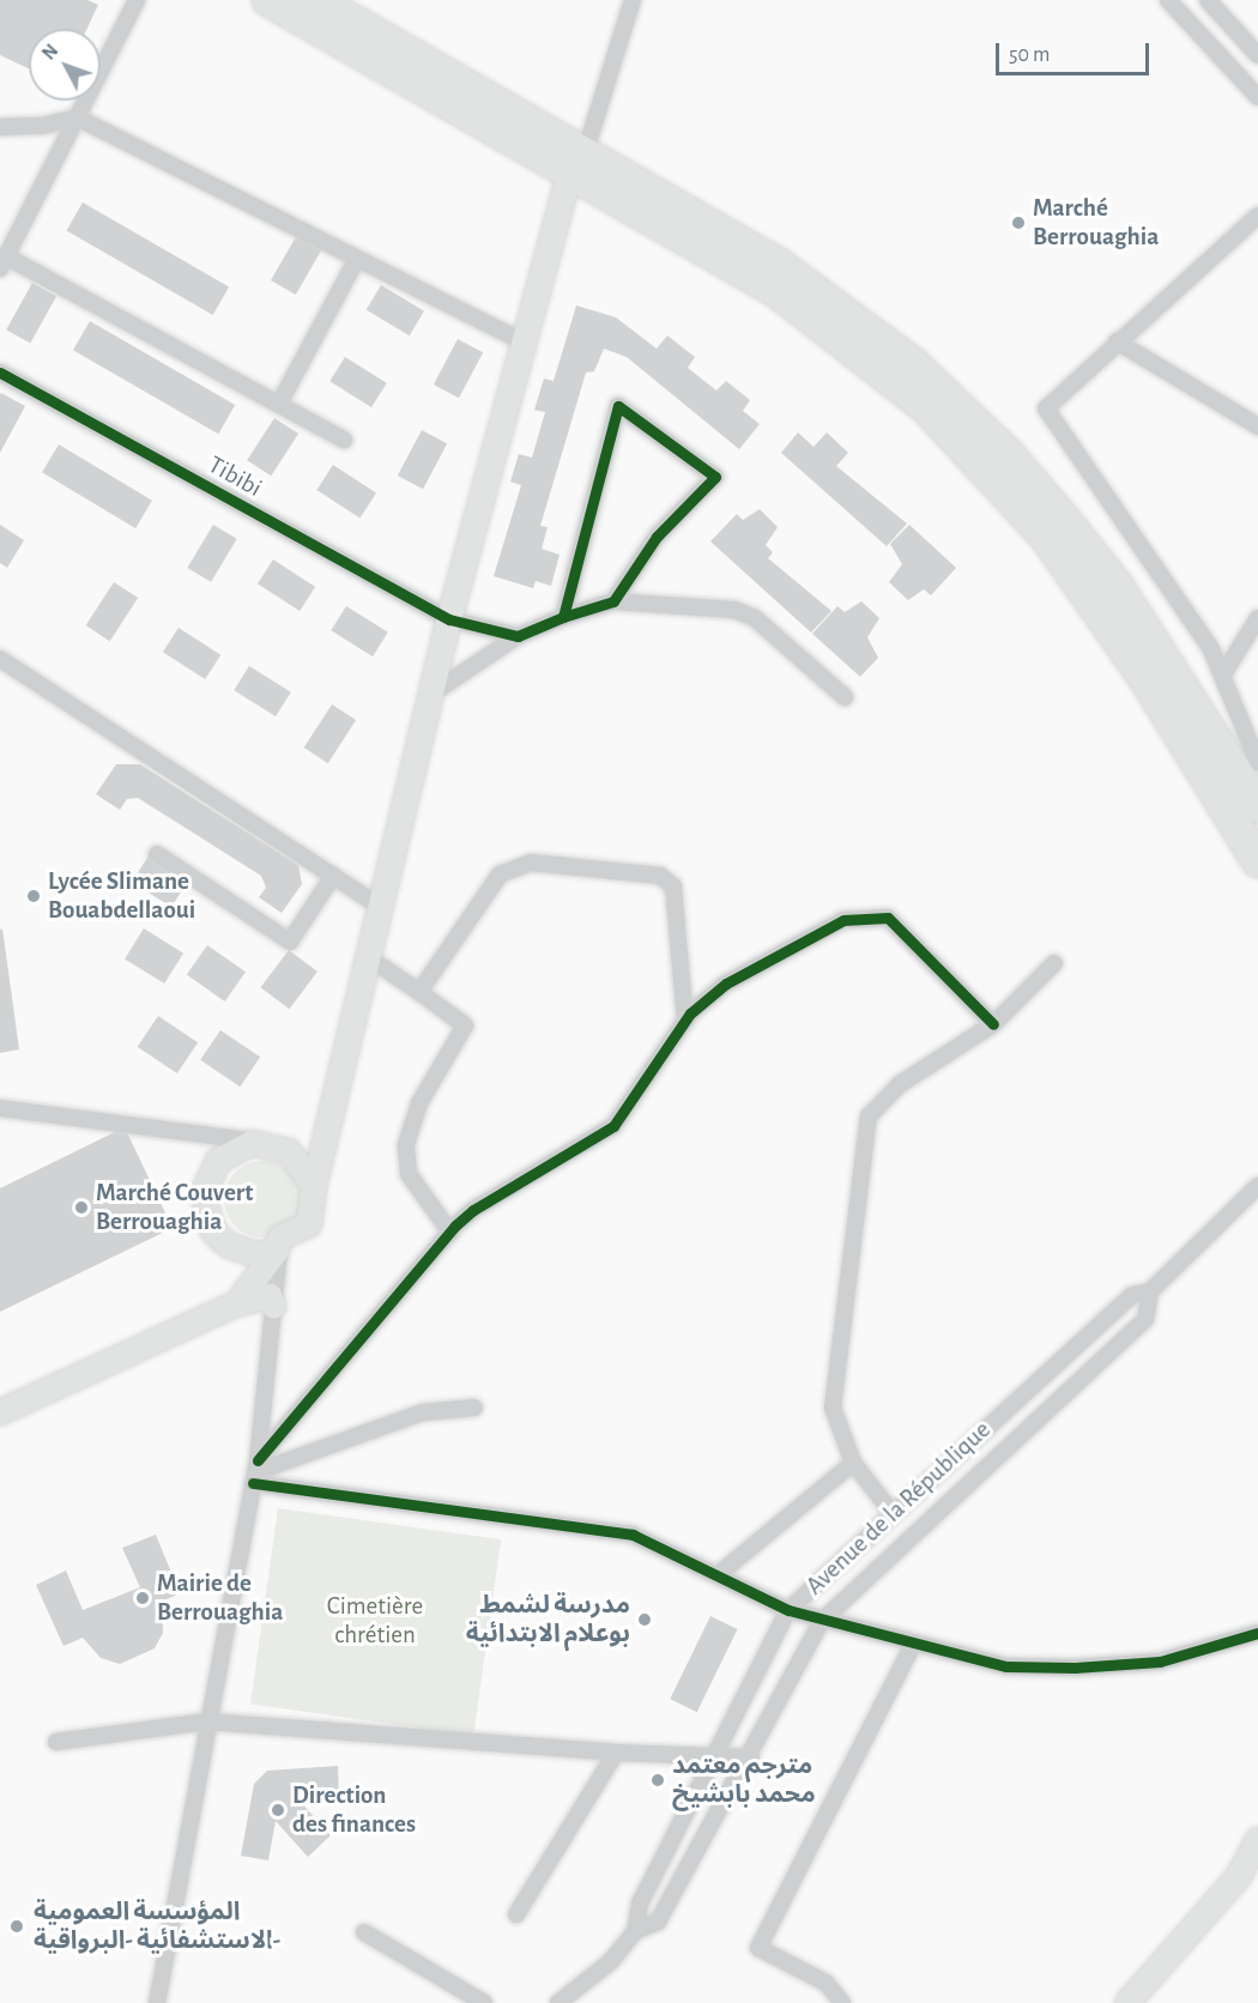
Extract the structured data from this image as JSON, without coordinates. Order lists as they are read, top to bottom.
{
  "streets": {
    "street": ["Tibibi", "Avenue de la République"]
  },
  "parks": ["Cimetière chrétien"],
  "places": [
    "Marché Berrouaghia",
    "Lycée Slimane Bouabdellaoui",
    "Marché Couvert Berrouaghia",
    "Mairie de Berrouaghia",
    "مدرسة لشمط بوعلام الابتدائية",
    "مترجم معتمد محمد بابشيخ",
    "Direction des finances",
    "المؤسسة العمومية الاستشفائية -البرواقية-"
  ],
  "scale_bar": "50 m",
  "north": "top left"
}
